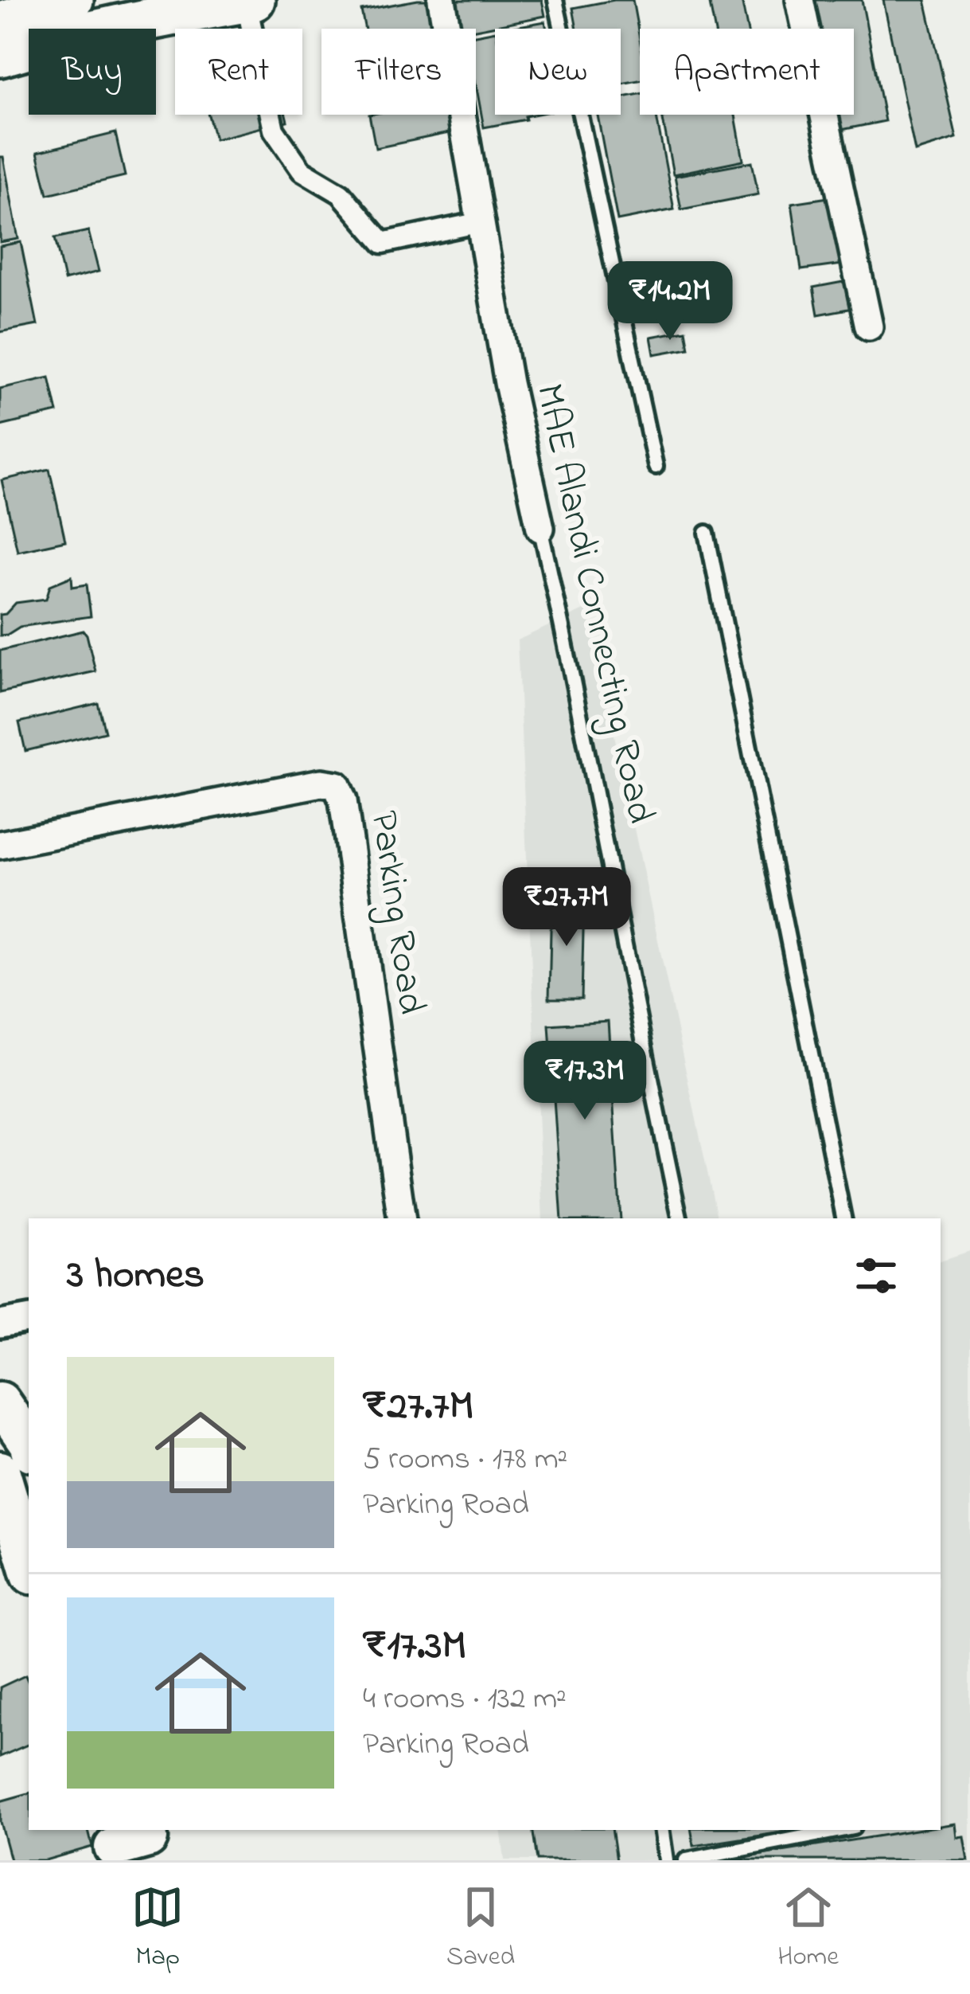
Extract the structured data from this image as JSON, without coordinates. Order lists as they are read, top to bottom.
{
  "streets": {
    "street": ["MAE Alandi Connecting Road", "Parking Road"]
  },
  "page": {
    "chip": [
      "Buy",
      "Rent",
      "Filters",
      "New",
      "Apartment"
    ],
    "price": ["₹14.2M", "₹27.7M", "₹17.3M"],
    "heading": "3 homes",
    "list": [
      {
        "name": "₹27.7M",
        "note": "5 rooms · 178 m² · Parking Road"
      },
      {
        "name": "₹17.3M",
        "note": "4 rooms · 132 m² · Parking Road"
      }
    ],
    "tabs": ["Map", "Saved", "Home"]
  }
}
